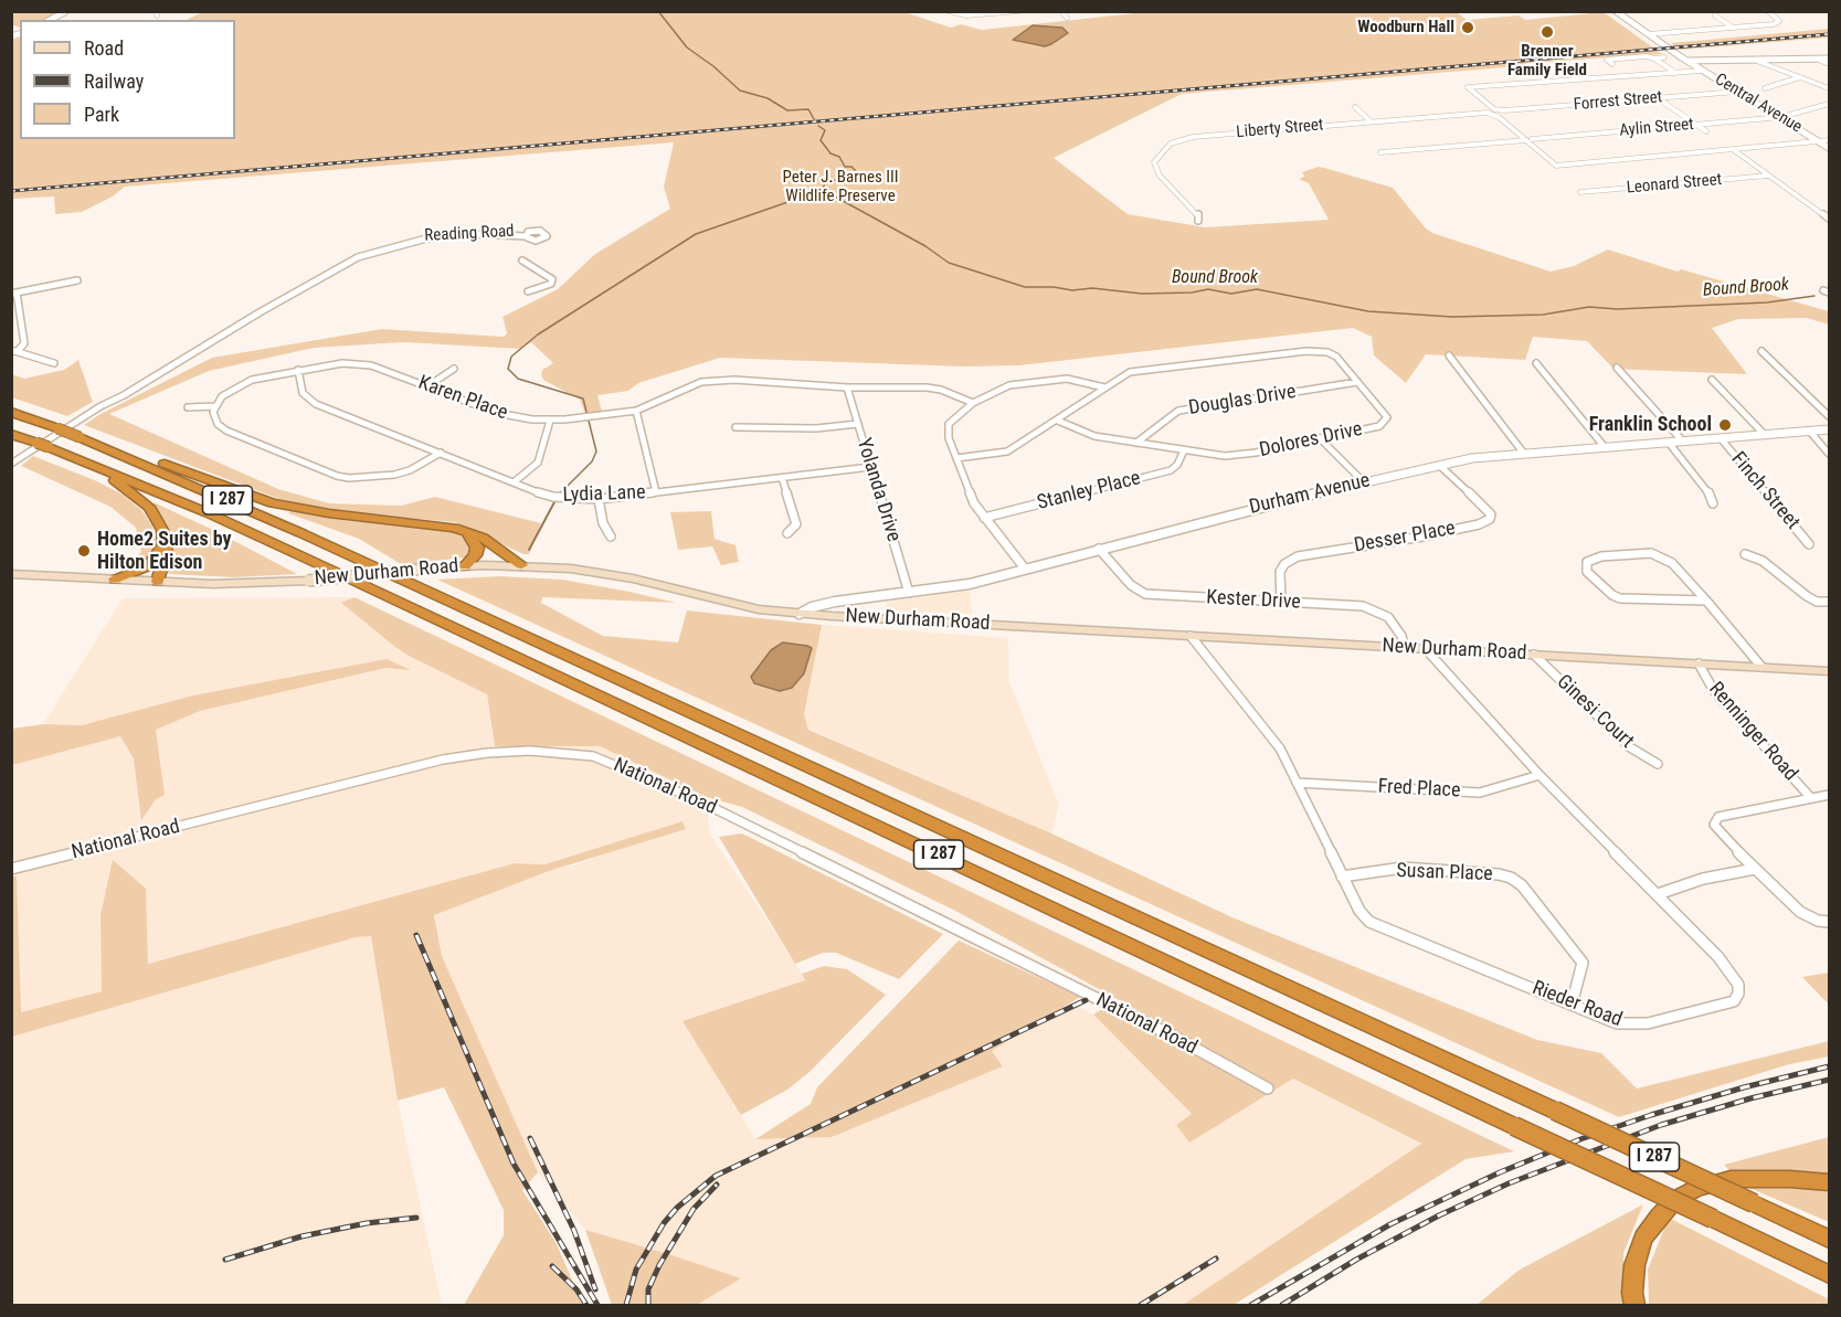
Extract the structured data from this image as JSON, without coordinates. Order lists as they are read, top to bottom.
{
  "streets": {
    "highway": ["I 287"],
    "main road": ["New Durham Road"],
    "street": [
      "Forrest Street",
      "Central Avenue",
      "Aylin Street",
      "Liberty Street",
      "Leonard Street",
      "Reading Road",
      "Karen Place",
      "Douglas Drive",
      "Dolores Drive",
      "Yolanda Drive",
      "Stanley Place",
      "Finch Street",
      "Lydia Lane",
      "Durham Avenue",
      "Desser Place",
      "Kester Drive",
      "Ginesi Court",
      "Renninger Road",
      "National Road",
      "Fred Place",
      "Susan Place",
      "Rieder Road"
    ]
  },
  "crossings": [
    ["Forrest Street", "Central Avenue"],
    ["Central Avenue", "Aylin Street"],
    ["Aylin Street", "Liberty Street"],
    ["Karen Place", "Yolanda Drive"],
    ["Karen Place", "Lydia Lane"],
    ["Douglas Drive", "Dolores Drive"],
    ["Dolores Drive", "Stanley Place"],
    ["Yolanda Drive", "Lydia Lane"],
    ["Yolanda Drive", "Durham Avenue"],
    ["Finch Street", "Durham Avenue"],
    ["Durham Avenue", "Desser Place"],
    ["Durham Avenue", "New Durham Road"],
    ["Durham Avenue", "Kester Drive"],
    ["Desser Place", "Kester Drive"],
    ["New Durham Road", "Kester Drive"],
    ["New Durham Road", "Ginesi Court"],
    ["New Durham Road", "Renninger Road"],
    ["New Durham Road", "Rieder Road"],
    ["Fred Place", "Rieder Road"],
    ["Susan Place", "Rieder Road"]
  ],
  "water": ["Bound Brook"],
  "parks": ["Peter J. Barnes III Wildlife Preserve"],
  "places": [
    "Woodburn Hall",
    "Brenner Family Field",
    "Franklin School",
    "Home2 Suites by Hilton Edison"
  ],
  "legend": ["Road", "Railway", "Park"]
}
